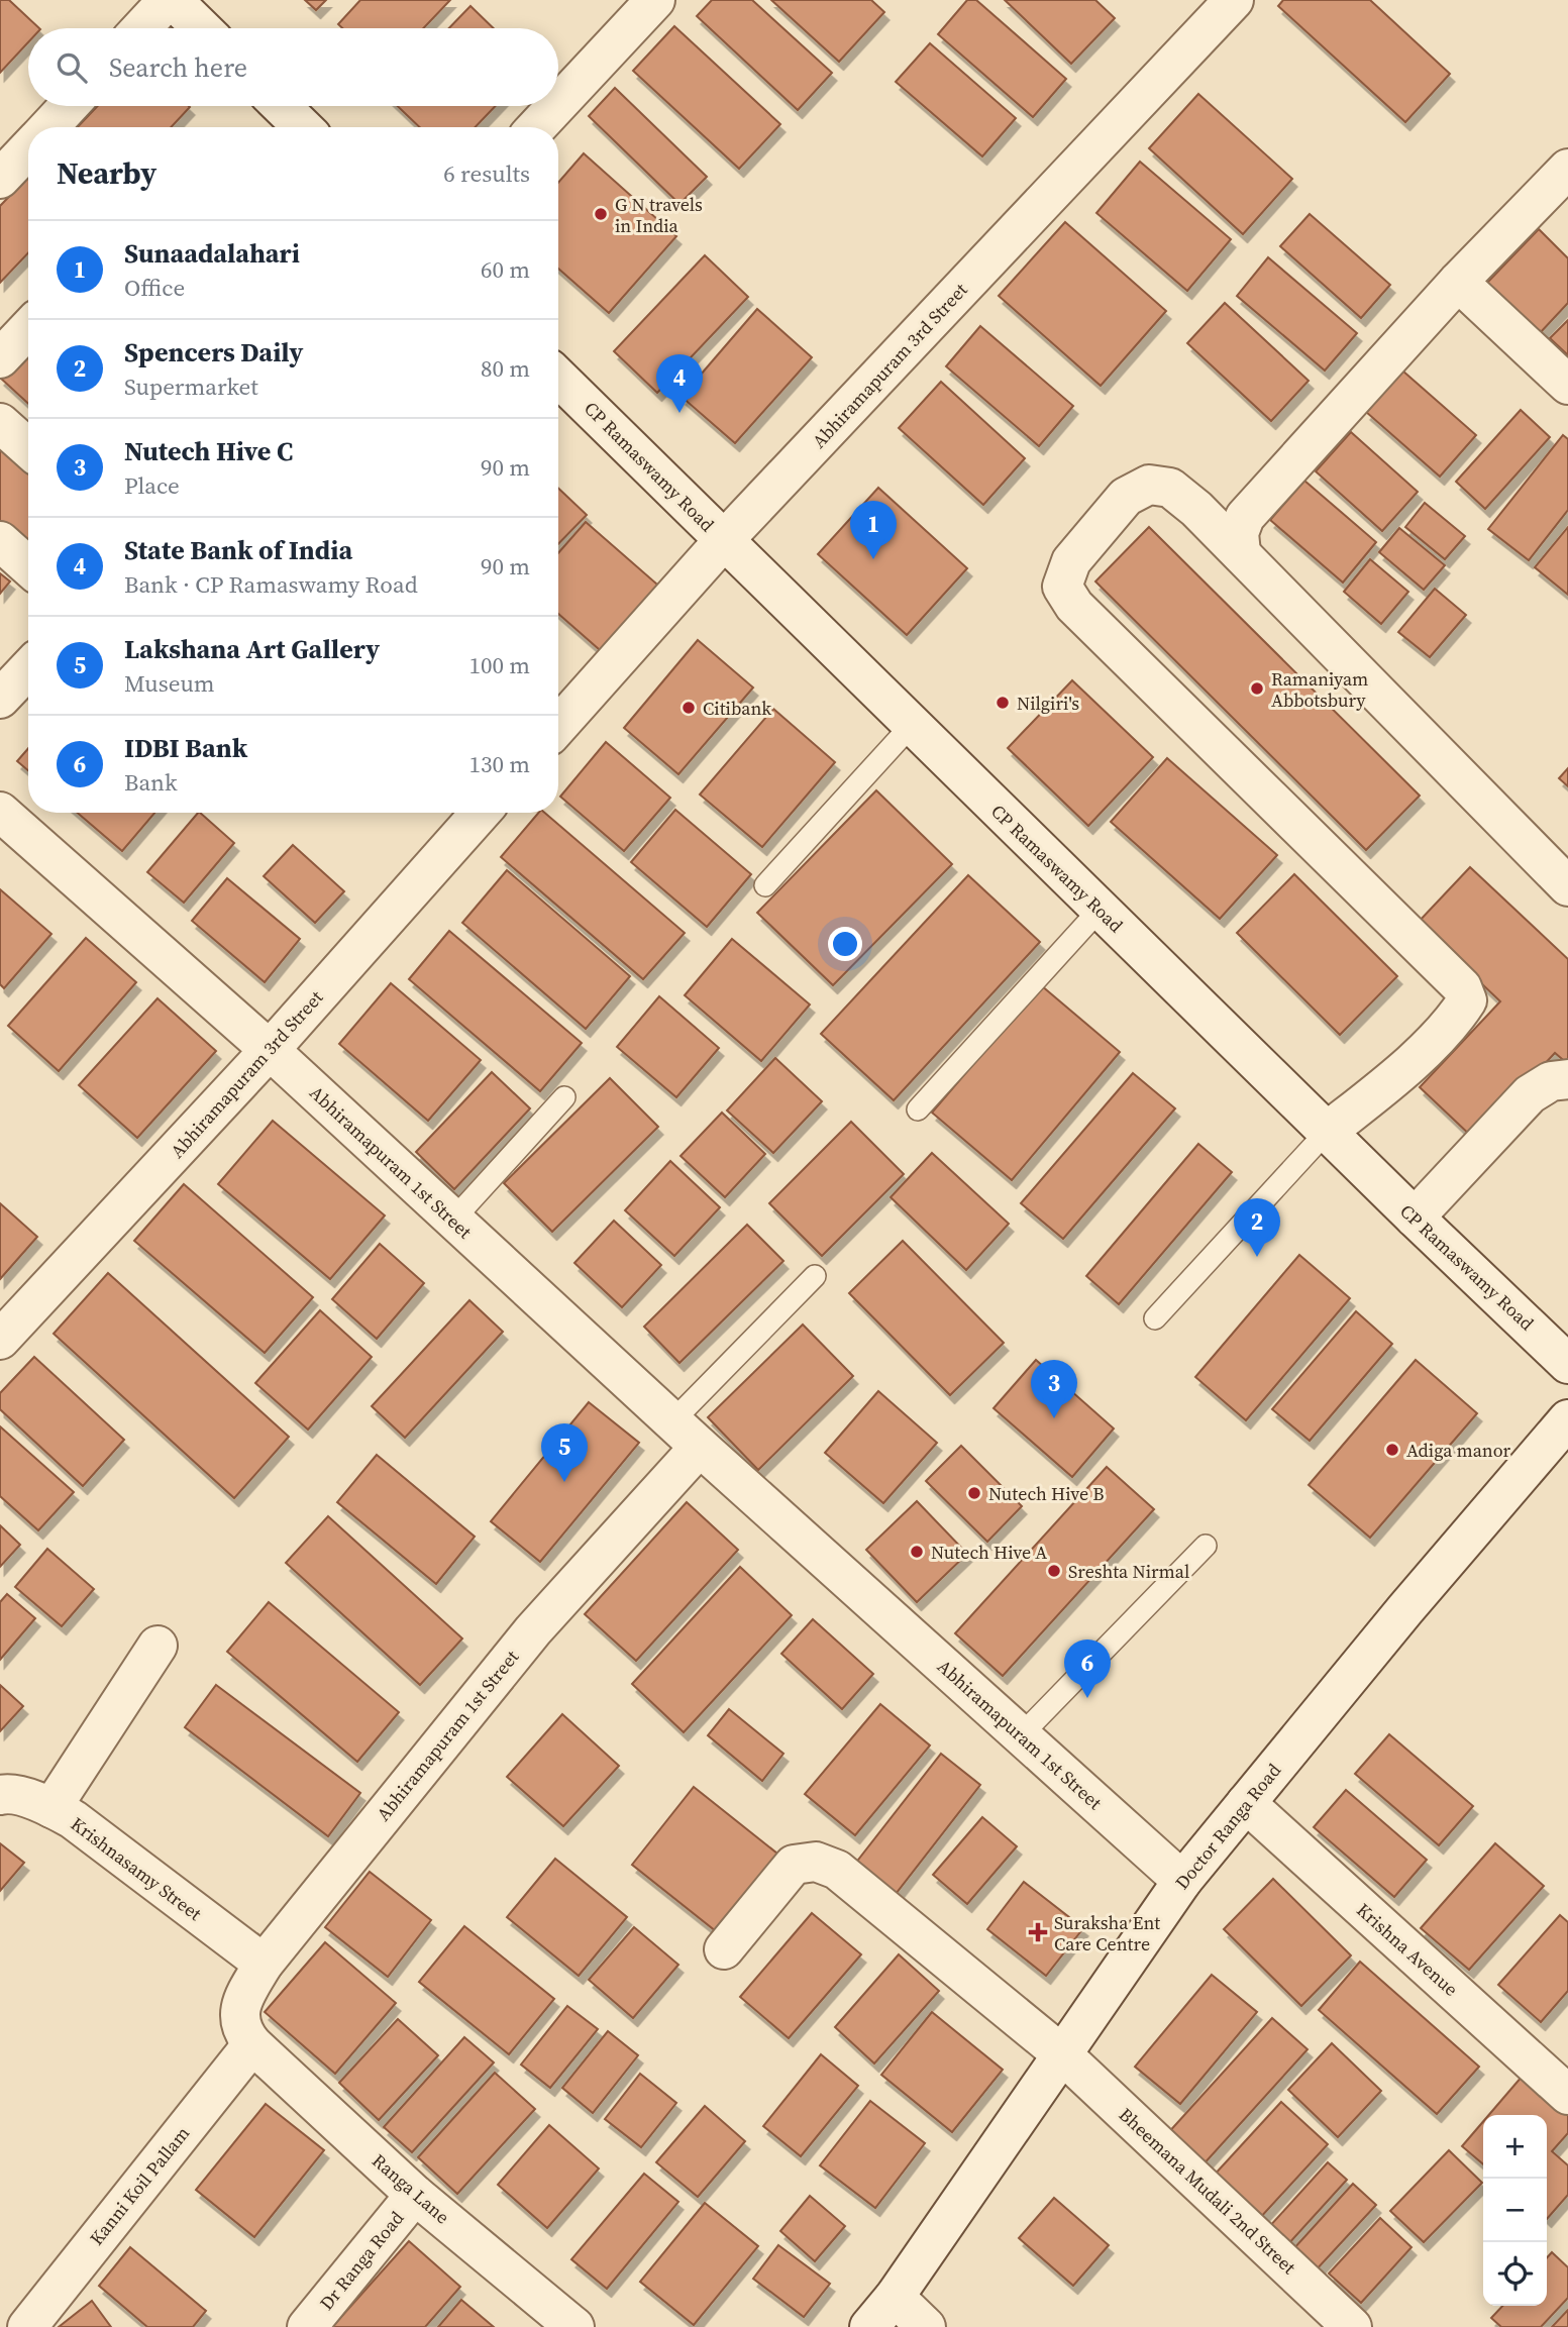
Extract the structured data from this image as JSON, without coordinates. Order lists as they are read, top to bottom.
{
  "streets": {
    "street": [
      "Abhiramapuram 3rd Street",
      "CP Ramaswamy Road",
      "Abhiramapuram 1st Street",
      "Doctor Ranga Road",
      "Krishnasamy Street",
      "Krishna Avenue",
      "Kanni Koil Pallam",
      "Ranga Lane",
      "Bheemana Mudali 2nd Street",
      "Dr Ranga Road"
    ]
  },
  "crossings": [
    ["Abhiramapuram 3rd Street", "CP Ramaswamy Road"],
    ["Abhiramapuram 3rd Street", "Abhiramapuram 1st Street"],
    ["Abhiramapuram 1st Street", "Doctor Ranga Road"],
    ["Abhiramapuram 1st Street", "Krishnasamy Street"],
    ["Abhiramapuram 1st Street", "Kanni Koil Pallam"],
    ["Abhiramapuram 1st Street", "Ranga Lane"],
    ["Doctor Ranga Road", "Krishna Avenue"],
    ["Doctor Ranga Road", "Bheemana Mudali 2nd Street"],
    ["Kanni Koil Pallam", "Ranga Lane"],
    ["Ranga Lane", "Dr Ranga Road"]
  ],
  "places": {
    "other": [
      "G N travels in India",
      "Ramaniyam Abbotsbury",
      "Nilgiri's",
      "Citibank",
      "Adiga manor",
      "Nutech Hive B",
      "Nutech Hive A",
      "Sreshta Nirmal"
    ],
    "health": ["Suraksha Ent Care Centre"]
  },
  "page": {
    "search": "Search here",
    "heading": ["Nearby", "6 results"],
    "list": [
      {
        "mark": "1",
        "name": "Sunaadalahari",
        "note": "Office",
        "value": "60 m"
      },
      {
        "mark": "2",
        "name": "Spencers Daily",
        "note": "Supermarket",
        "value": "80 m"
      },
      {
        "mark": "3",
        "name": "Nutech Hive C",
        "note": "Place",
        "value": "90 m"
      },
      {
        "mark": "4",
        "name": "State Bank of India",
        "note": "Bank · CP Ramaswamy Road",
        "value": "90 m"
      },
      {
        "mark": "5",
        "name": "Lakshana Art Gallery",
        "note": "Museum",
        "value": "100 m"
      },
      {
        "mark": "6",
        "name": "IDBI Bank",
        "note": "Bank",
        "value": "130 m"
      }
    ],
    "pins": [
      "4",
      "1",
      "2",
      "3",
      "5",
      "6"
    ],
    "map_buttons": ["+", "−"]
  }
}
